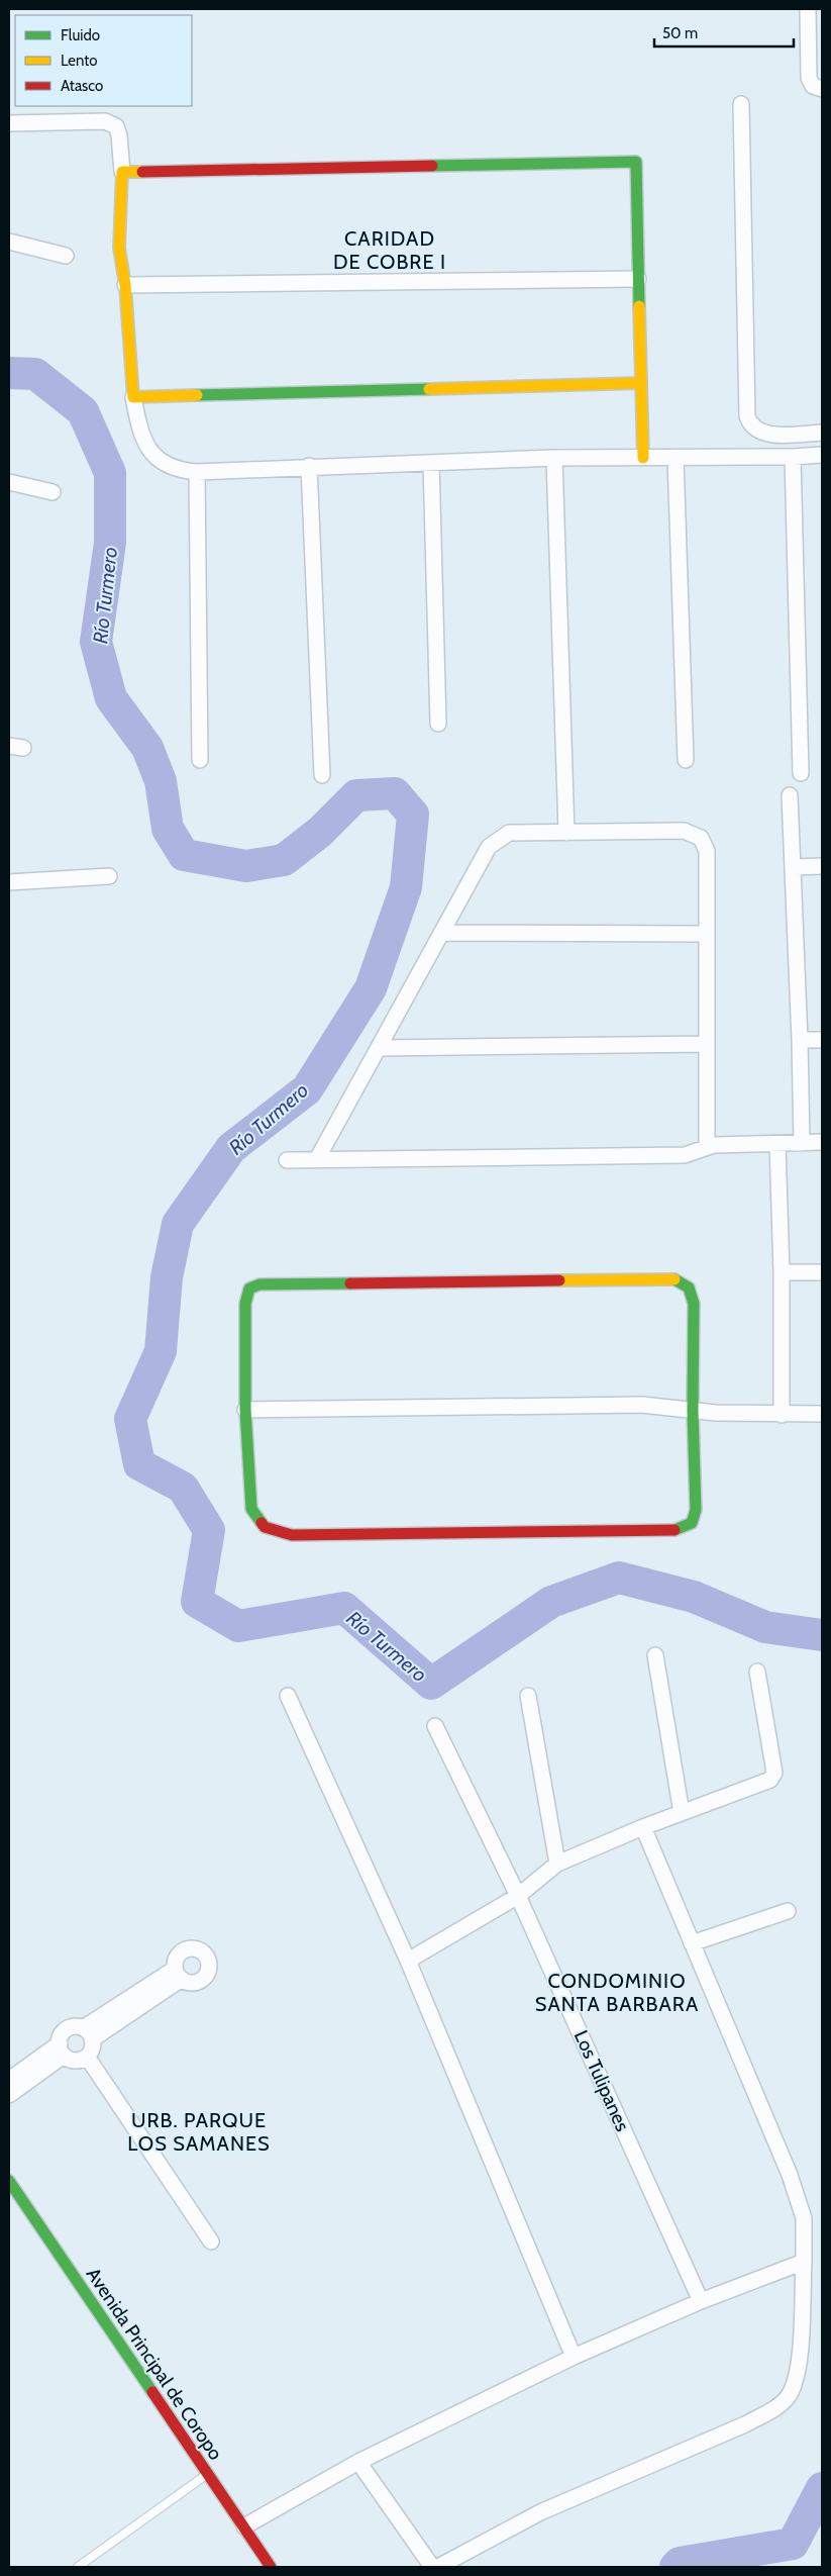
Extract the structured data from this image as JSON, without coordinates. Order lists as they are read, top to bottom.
{
  "streets": {
    "street": ["Los Tulipanes", "Avenida Principal de Coropo"]
  },
  "districts": ["CARIDAD DE COBRE I", "CONDOMINIO SANTA BARBARA", "URB. PARQUE LOS SAMANES"],
  "water": ["Río Turmero"],
  "legend": ["Fluido", "Lento", "Atasco"],
  "scale_bar": "50 m"
}
